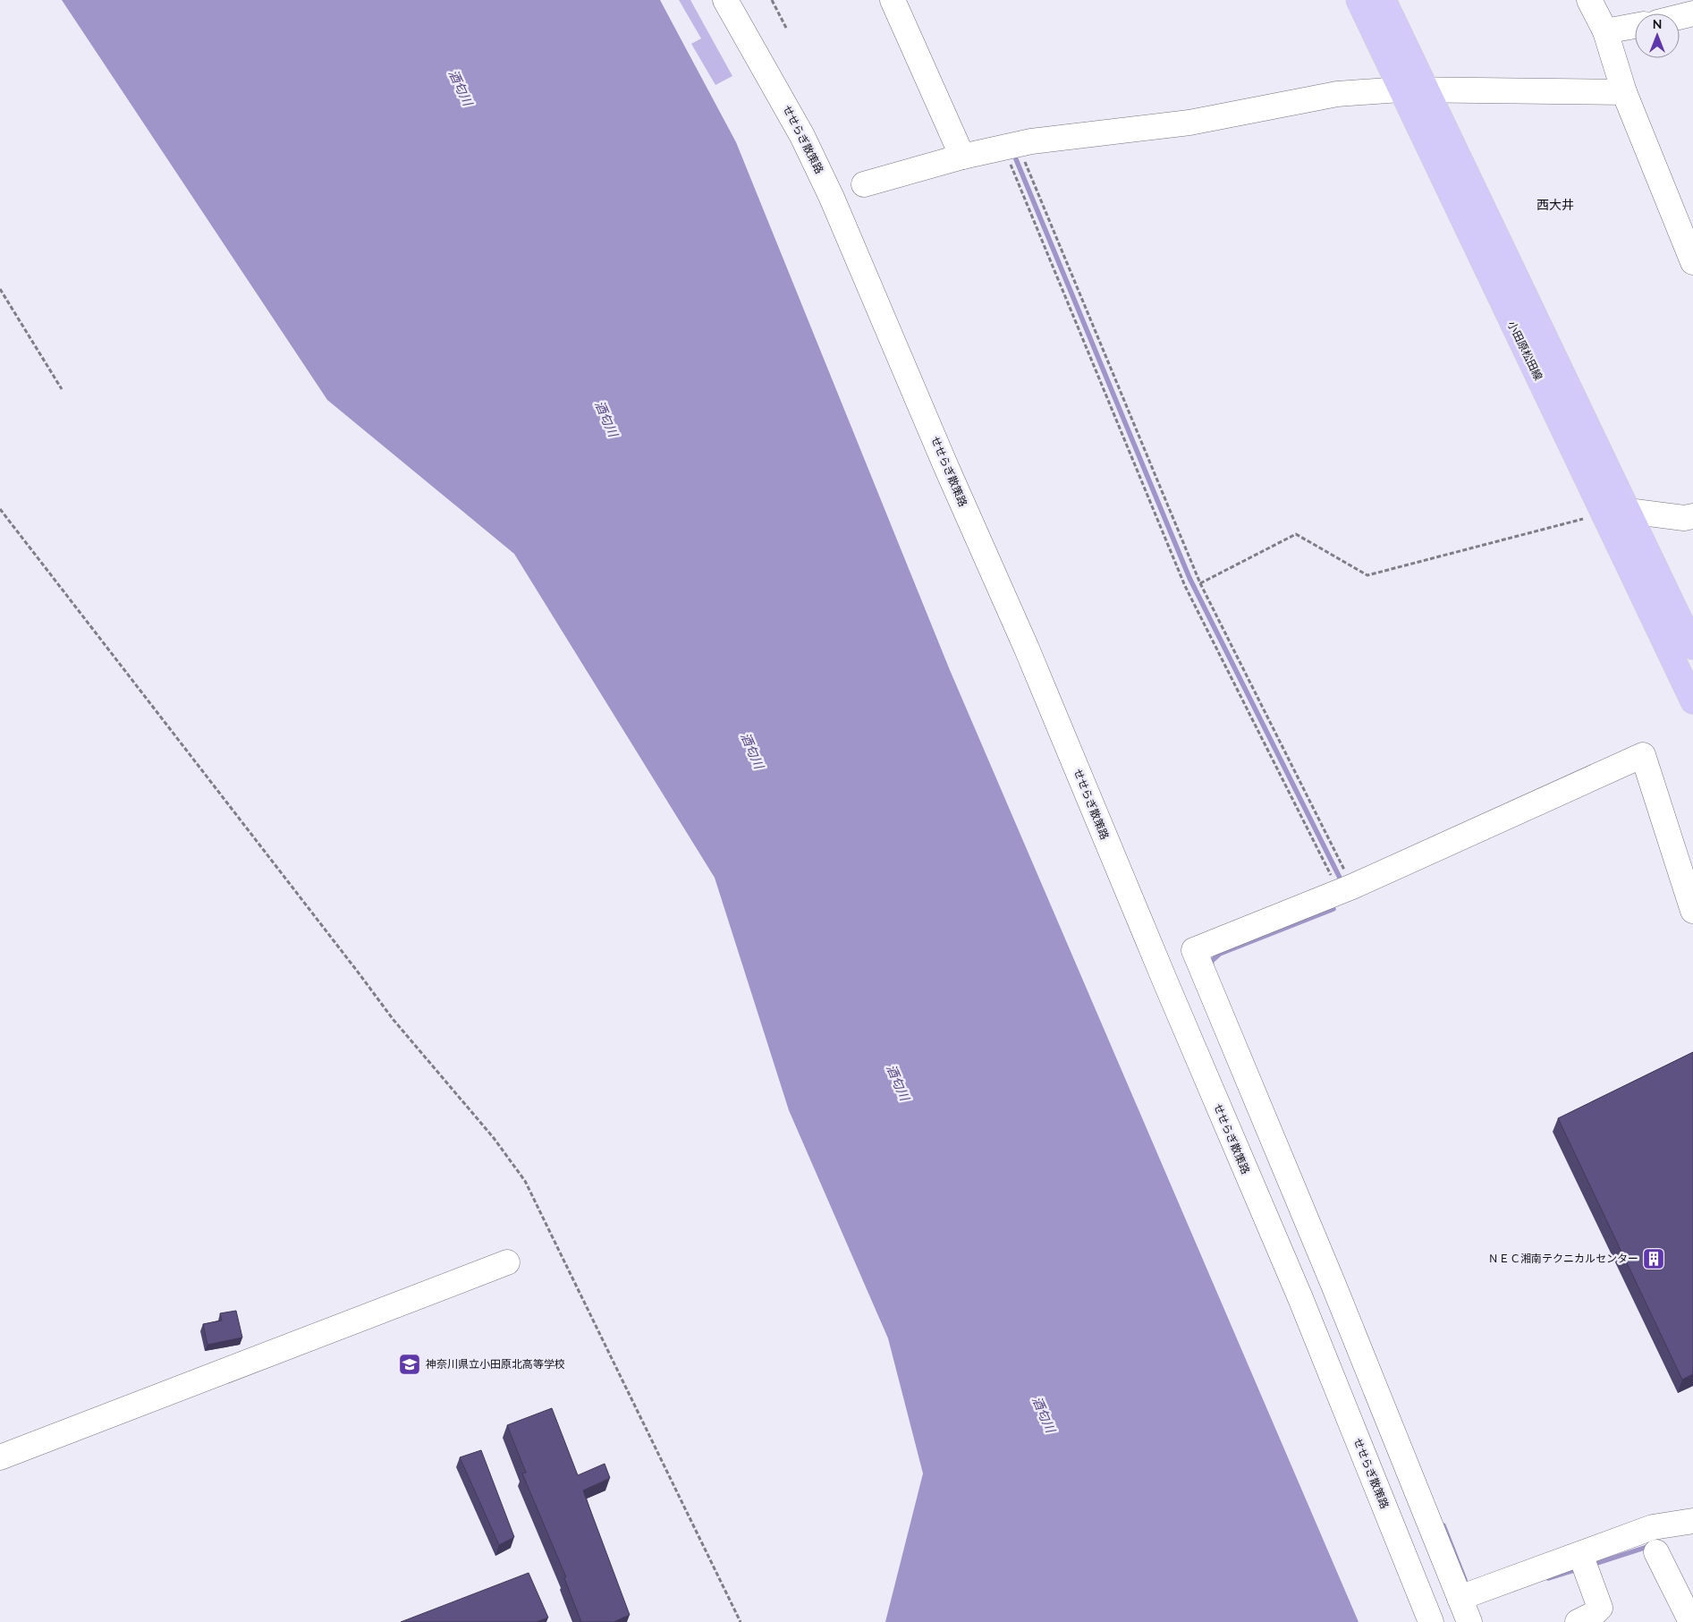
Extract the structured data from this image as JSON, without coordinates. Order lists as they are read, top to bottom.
{
  "streets": {
    "main road": ["小田原松田線"],
    "street": ["せせらぎ散策路"]
  },
  "districts": ["西大井"],
  "water": ["酒匂川"],
  "places": {
    "building": ["ＮＥＣ湘南テクニカルセンター"],
    "school or university": ["神奈川県立小田原北高等学校"]
  },
  "north": "top"
}
